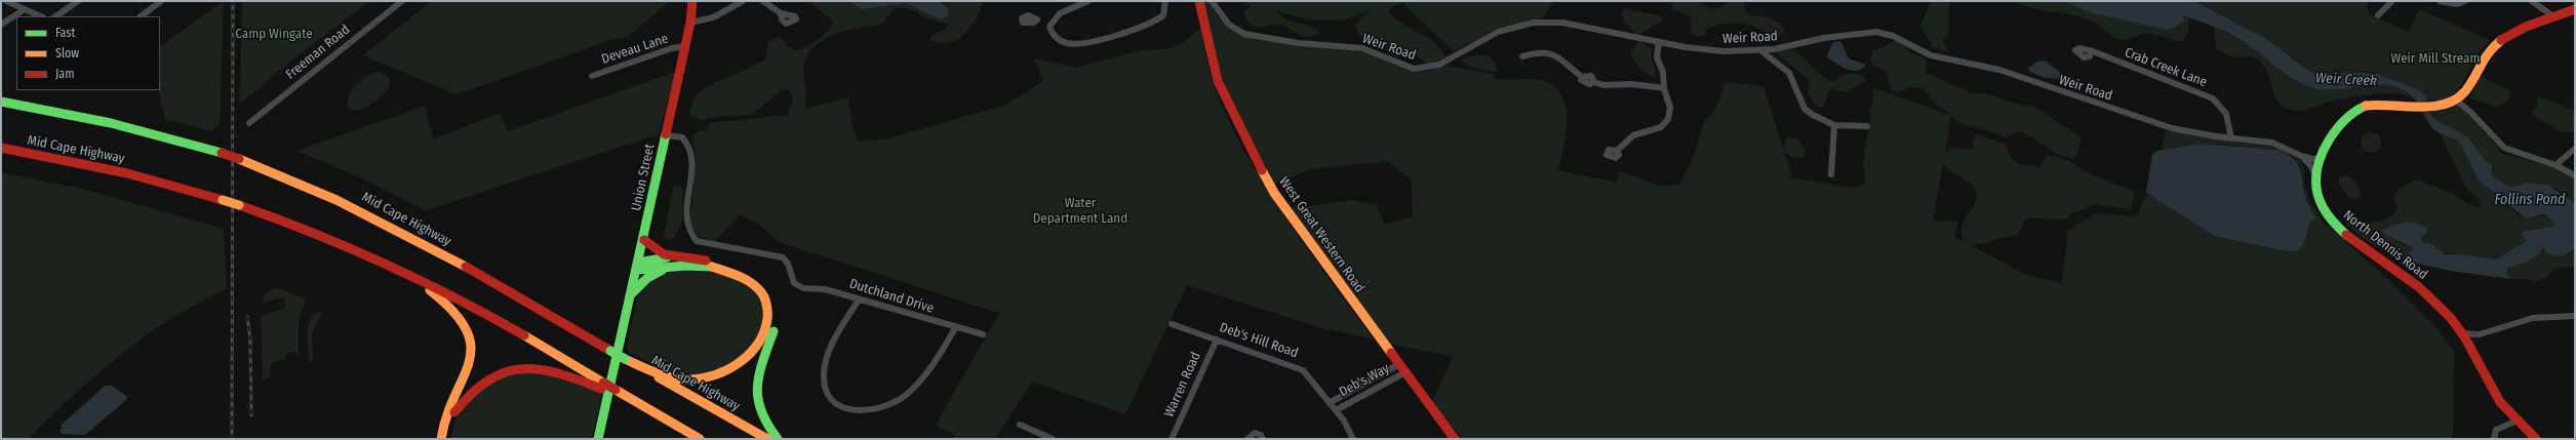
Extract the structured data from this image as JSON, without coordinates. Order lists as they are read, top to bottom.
{
  "streets": {
    "main road": [
      "Mid Cape Highway",
      "Union Street",
      "West Great Western Road",
      "North Dennis Road"
    ],
    "street": [
      "Weir Road",
      "Deveau Lane",
      "Freeman Road",
      "Crab Creek Lane",
      "Dutchland Drive",
      "Deb's Hill Road",
      "Deb's Way",
      "Warren Road"
    ]
  },
  "crossings": [
    ["Weir Road", "Crab Creek Lane"],
    ["Weir Road", "North Dennis Road"],
    ["Deveau Lane", "Union Street"],
    ["Mid Cape Highway", "Union Street"],
    ["Union Street", "Dutchland Drive"],
    ["West Great Western Road", "Deb's Way"],
    ["Deb's Hill Road", "Deb's Way"],
    ["Deb's Hill Road", "Warren Road"]
  ],
  "water": ["Weir Creek", "Follins Pond"],
  "parks": ["Camp Wingate", "Weir Mill Stream", "Water Department Land"],
  "legend": ["Fast", "Slow", "Jam"]
}
